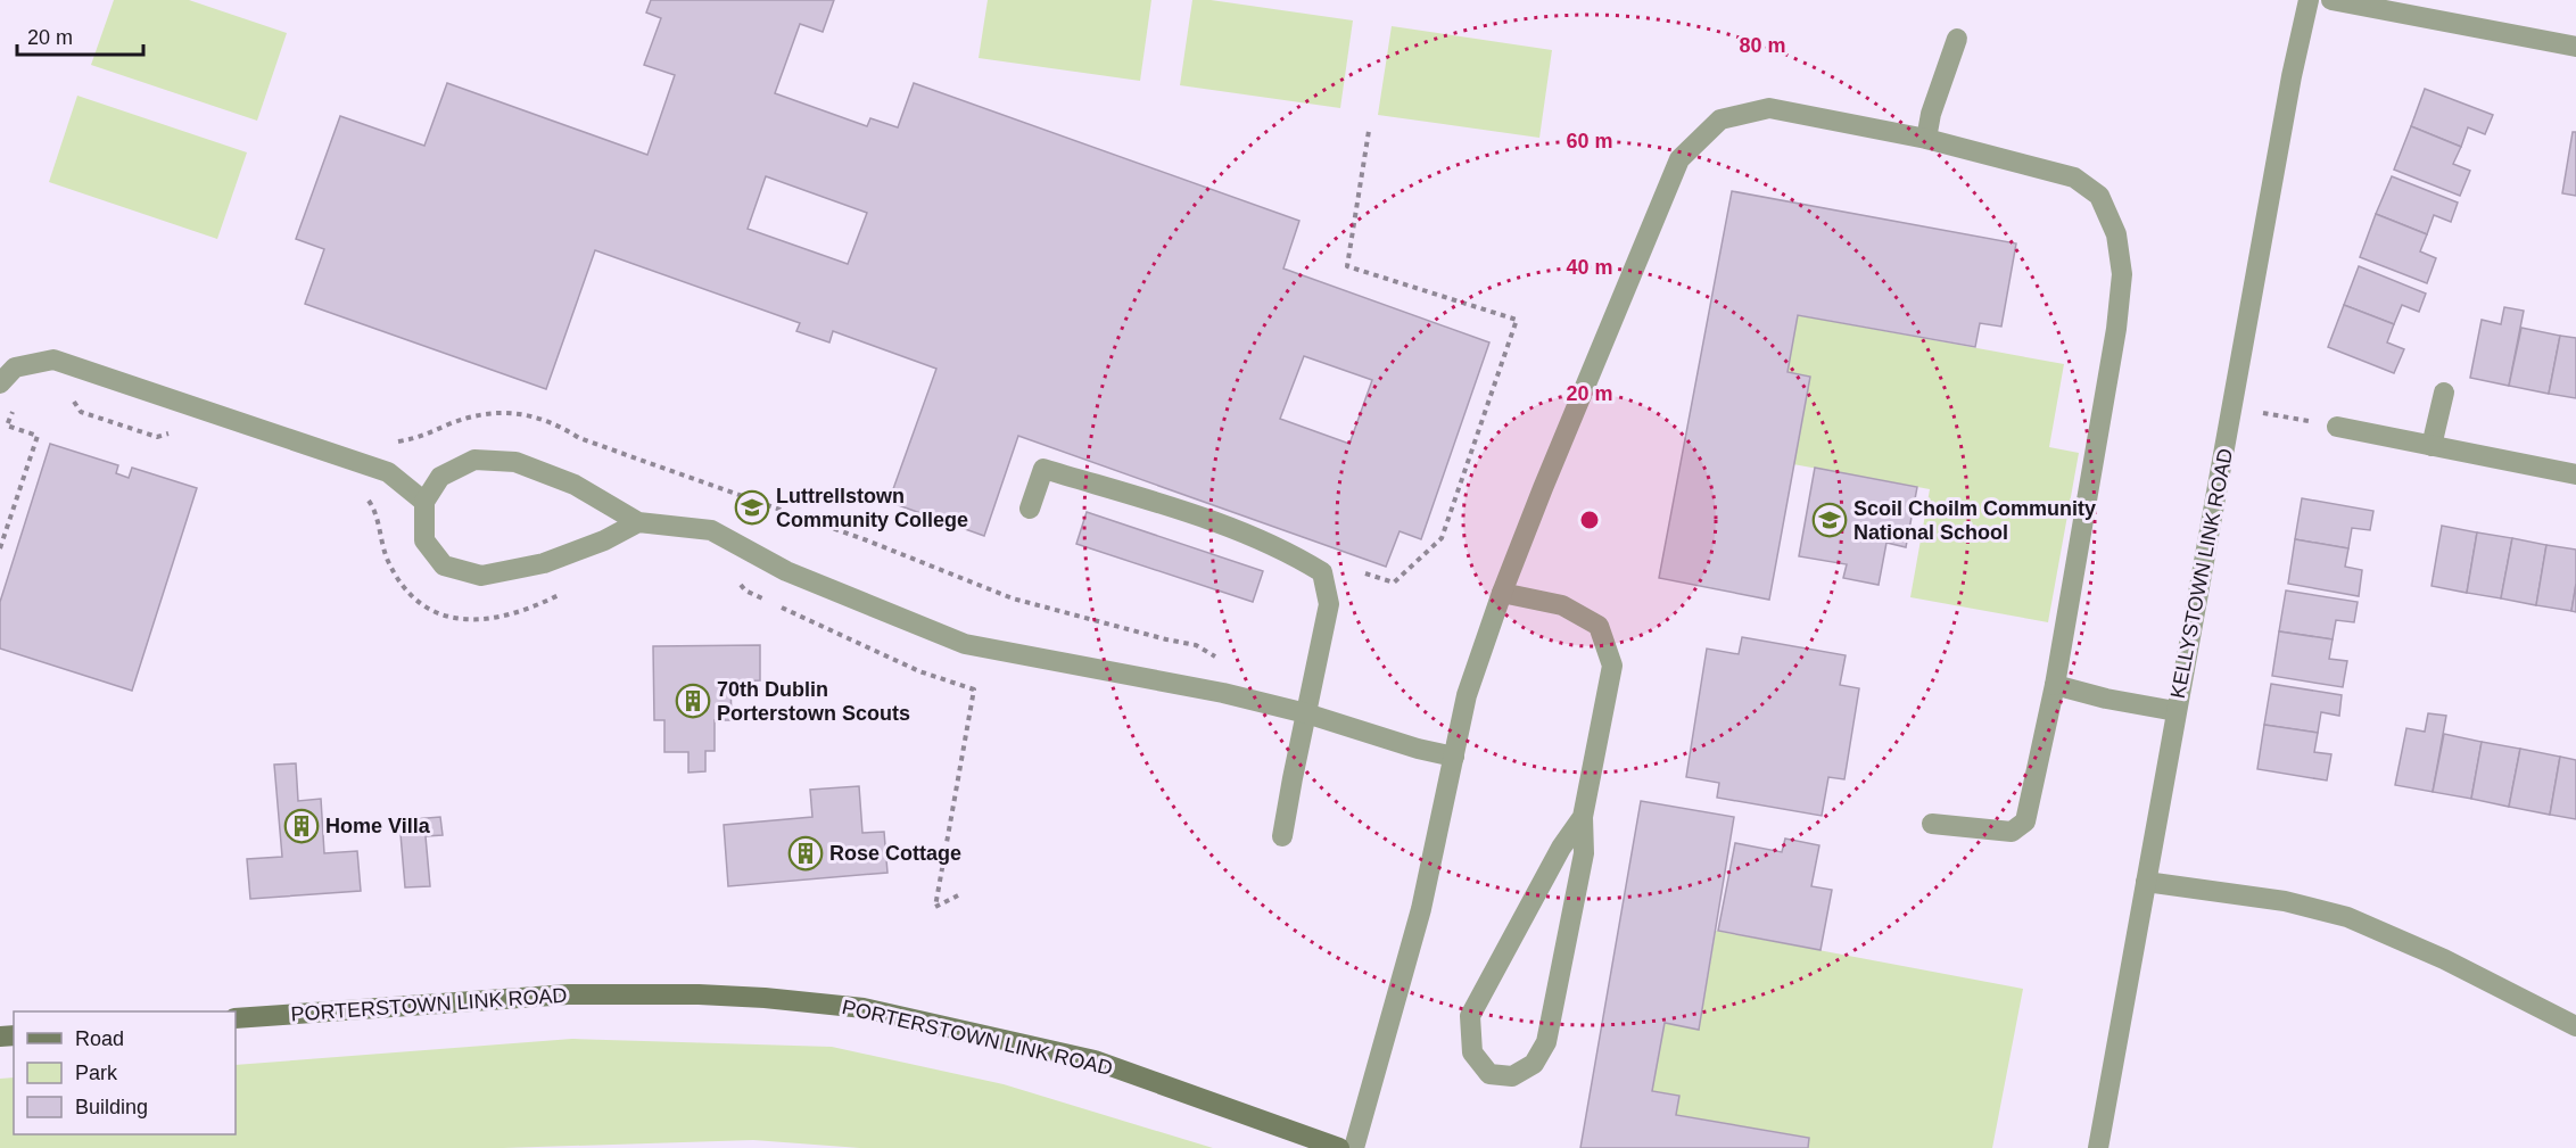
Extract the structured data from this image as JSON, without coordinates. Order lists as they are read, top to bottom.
{
  "streets": {
    "street": ["KELLYSTOWN LINK ROAD", "PORTERSTOWN LINK ROAD"]
  },
  "places": {
    "school or university": ["Luttrellstown Community College", "Scoil Choilm Community National School"],
    "building": ["70th Dublin Porterstown Scouts", "Home Villa", "Rose Cottage"]
  },
  "legend": ["Road", "Park", "Building"],
  "scale_bar": "20 m",
  "rings": [
    "80 m",
    "60 m",
    "40 m",
    "20 m"
  ]
}
